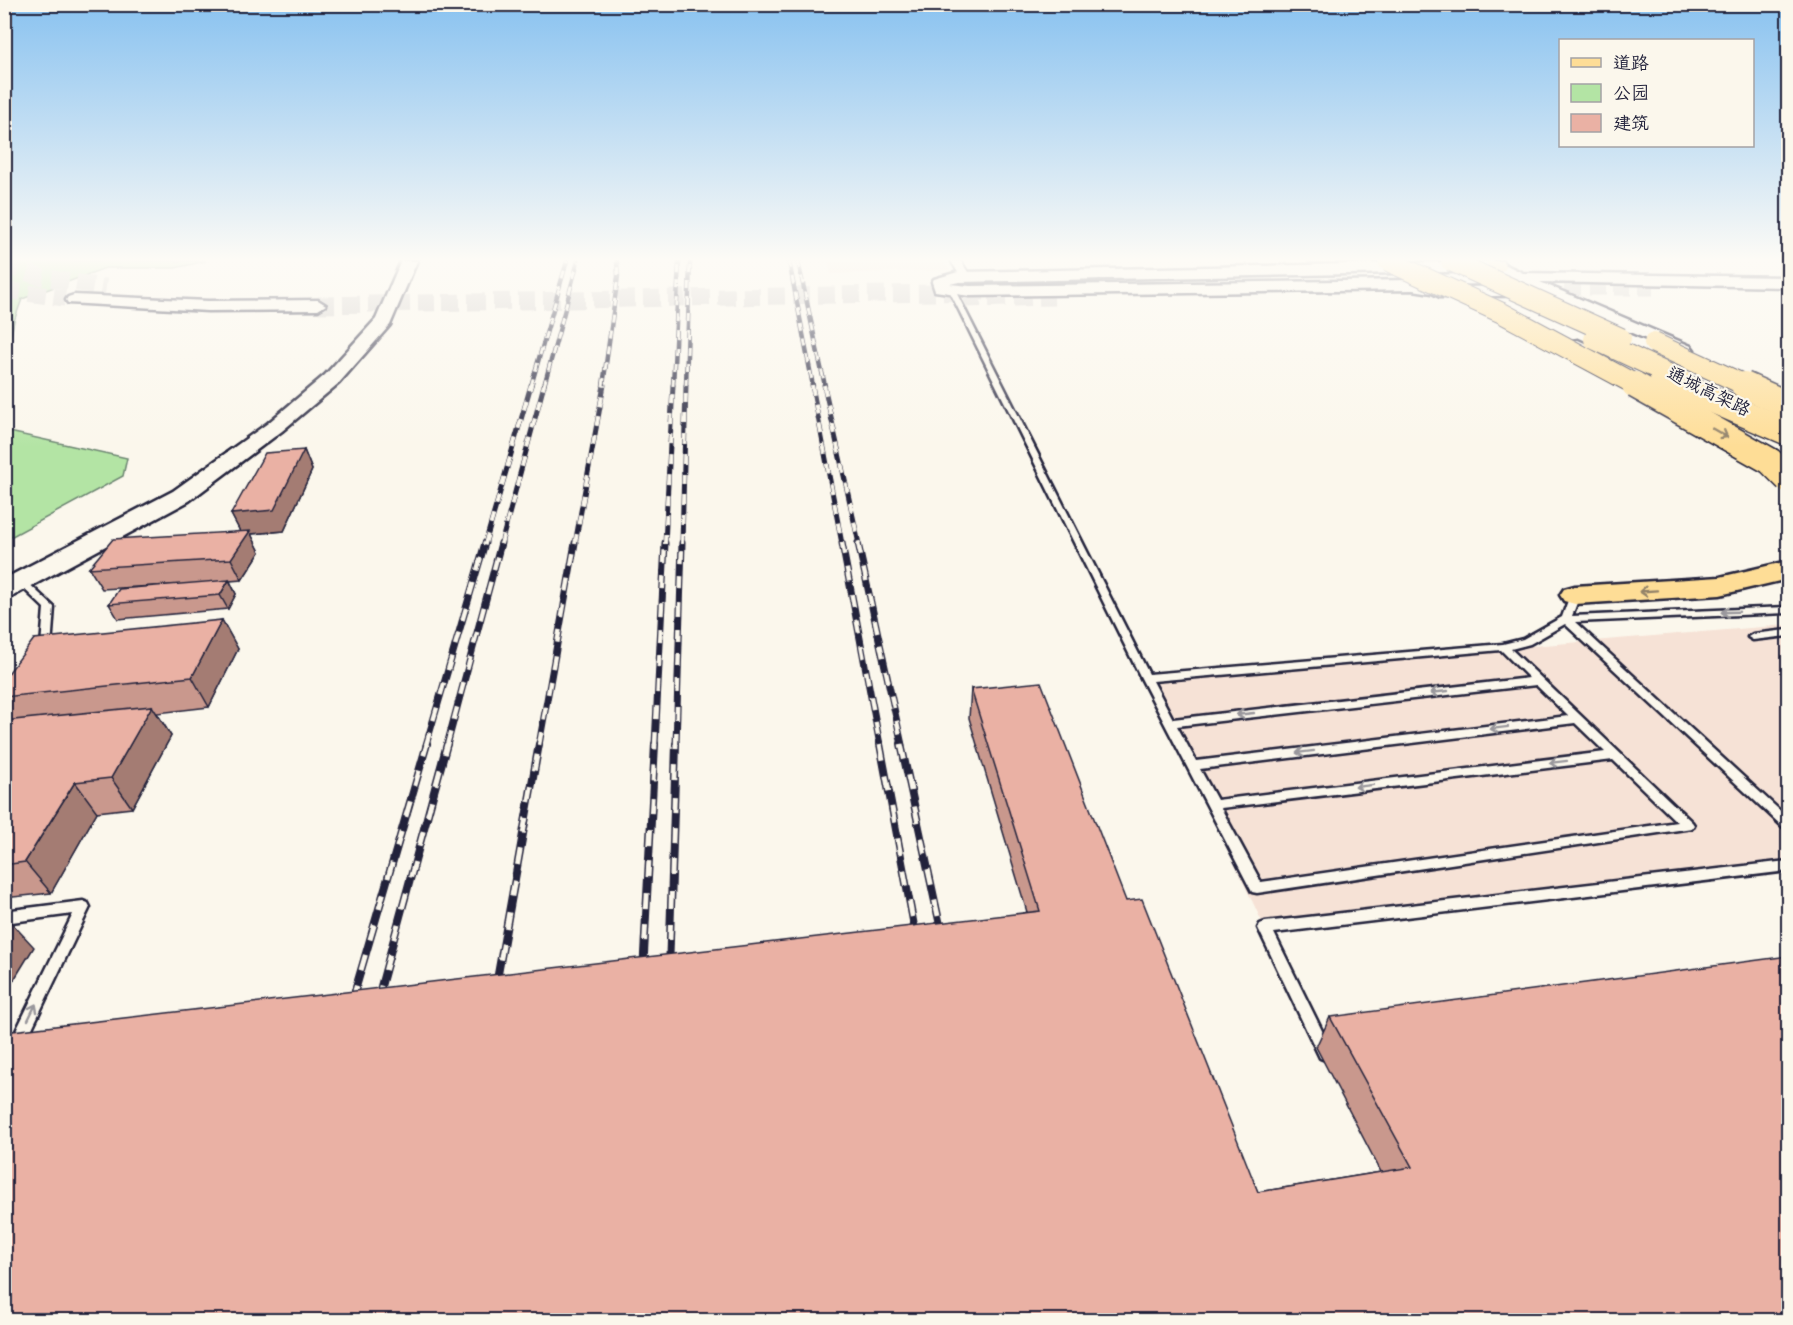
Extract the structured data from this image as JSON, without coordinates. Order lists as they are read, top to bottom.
{
  "streets": {
    "highway": ["通城高架路"]
  },
  "legend": ["道路", "公园", "建筑"]
}
